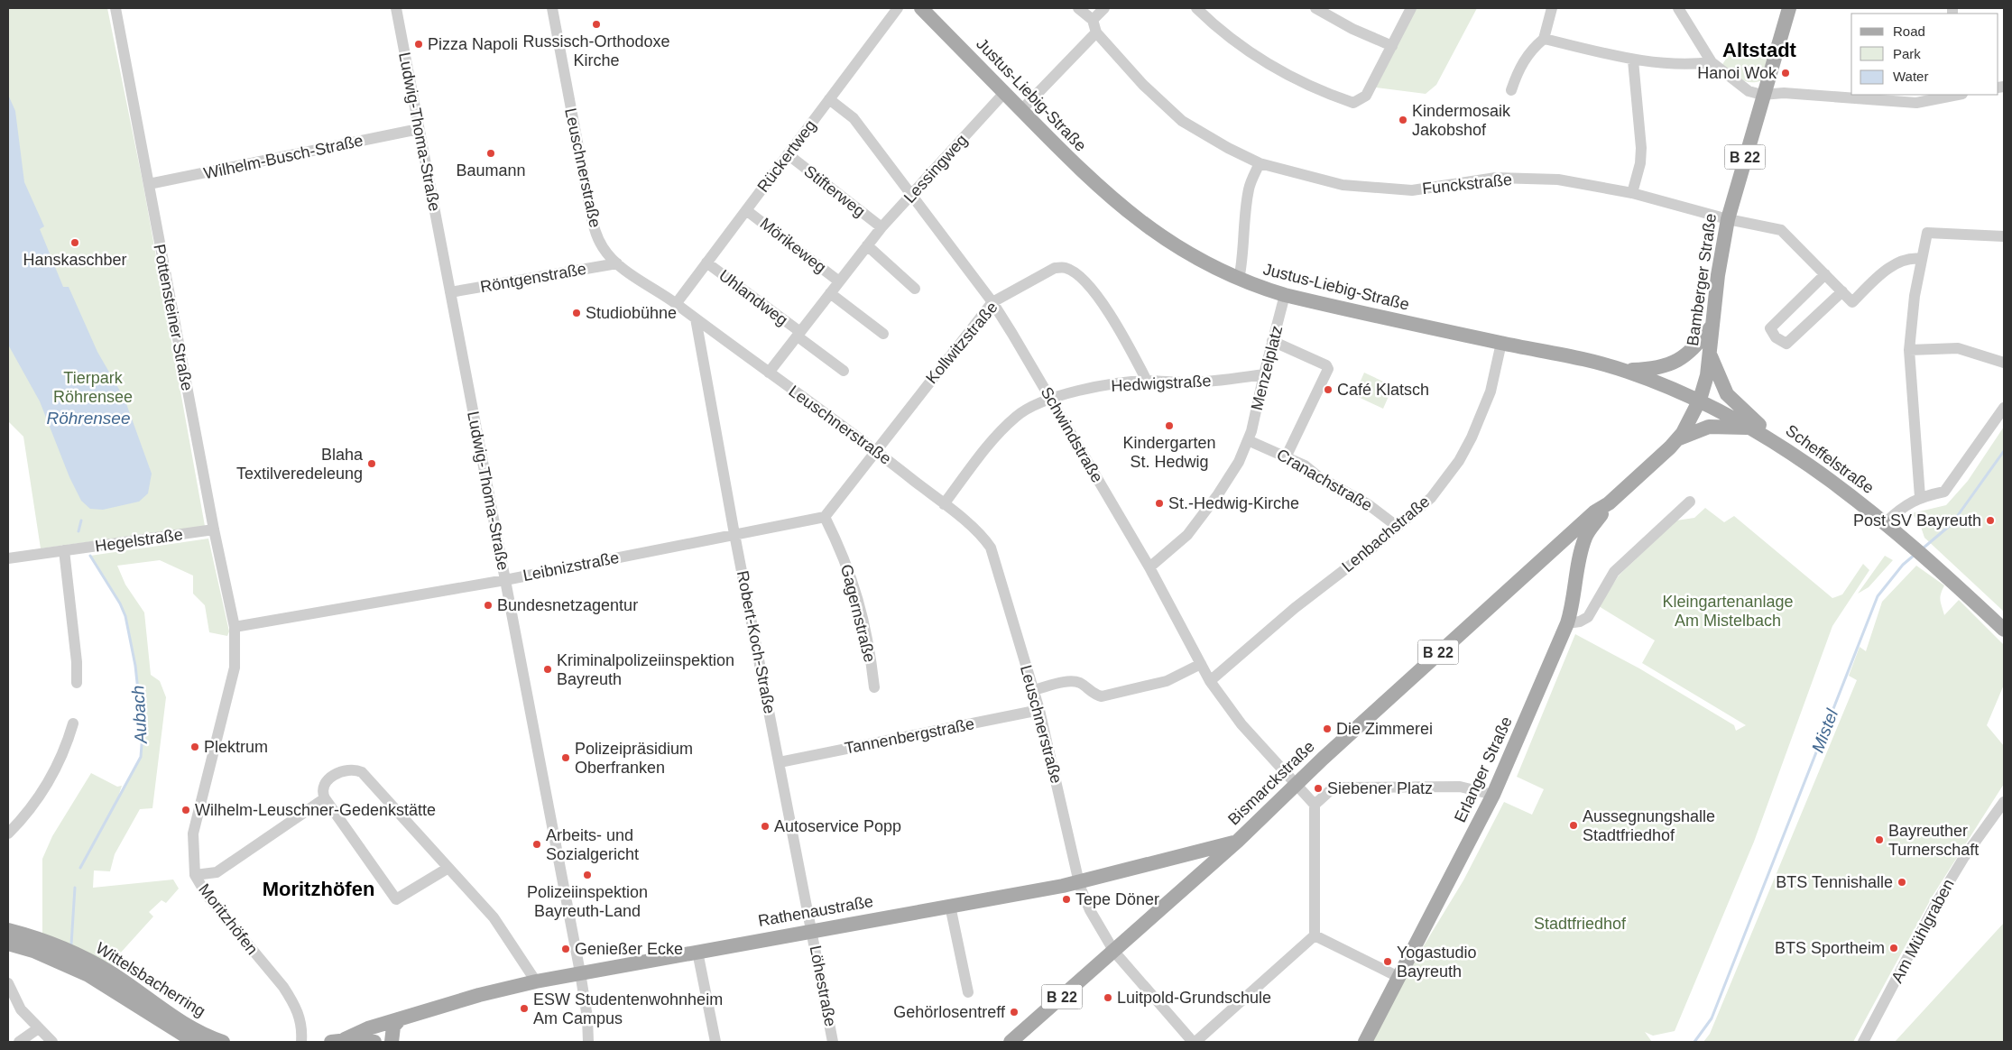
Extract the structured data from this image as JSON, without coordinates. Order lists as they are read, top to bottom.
{
  "streets": {
    "main road": [
      "Justus-Liebig-Straße",
      "B 22",
      "Bamberger Straße",
      "Scheffelstraße",
      "Erlanger Straße",
      "Bismarckstraße",
      "Rathenaustraße",
      "Wittelsbacherring"
    ],
    "street": [
      "Ludwig-Thoma-Straße",
      "Rückertweg",
      "Wilhelm-Busch-Straße",
      "Leuschnerstraße",
      "Lessingweg",
      "Funckstraße",
      "Stifterweg",
      "Mörikeweg",
      "Röntgenstraße",
      "Uhlandweg",
      "Pottensteiner Straße",
      "Kollwitzstraße",
      "Menzelplatz",
      "Hedwigstraße",
      "Schwindstraße",
      "Cranachstraße",
      "Lenbachstraße",
      "Hegelstraße",
      "Leibnizstraße",
      "Gagernstraße",
      "Robert-Koch-Straße",
      "Tannenbergstraße",
      "Moritzhöfen",
      "Am Mühlgraben",
      "Löhestraße"
    ]
  },
  "crossings": [
    ["Justus-Liebig-Straße", "Lessingweg"],
    ["Justus-Liebig-Straße", "Menzelplatz"],
    ["Justus-Liebig-Straße", "Scheffelstraße"],
    ["Justus-Liebig-Straße", "Lenbachstraße"],
    ["Ludwig-Thoma-Straße", "Wilhelm-Busch-Straße"],
    ["Ludwig-Thoma-Straße", "Röntgenstraße"],
    ["Ludwig-Thoma-Straße", "Leibnizstraße"],
    ["Ludwig-Thoma-Straße", "Rathenaustraße"],
    ["Rückertweg", "Leuschnerstraße"],
    ["Rückertweg", "Stifterweg"],
    ["Rückertweg", "Mörikeweg"],
    ["Rückertweg", "Uhlandweg"],
    ["Rückertweg", "Schwindstraße"],
    ["Wilhelm-Busch-Straße", "Pottensteiner Straße"],
    ["B 22", "Bamberger Straße"],
    ["B 22", "Scheffelstraße"],
    ["B 22", "Erlanger Straße"],
    ["B 22", "Bismarckstraße"],
    ["Leuschnerstraße", "Lessingweg"],
    ["Leuschnerstraße", "Röntgenstraße"],
    ["Leuschnerstraße", "Kollwitzstraße"],
    ["Leuschnerstraße", "Hedwigstraße"],
    ["Leuschnerstraße", "Robert-Koch-Straße"],
    ["Leuschnerstraße", "Tannenbergstraße"],
    ["Leuschnerstraße", "Bismarckstraße"],
    ["Leuschnerstraße", "Rathenaustraße"],
    ["Lessingweg", "Stifterweg"],
    ["Lessingweg", "Mörikeweg"],
    ["Lessingweg", "Uhlandweg"],
    ["Lessingweg", "Schwindstraße"],
    ["Funckstraße", "Bamberger Straße"],
    ["Bamberger Straße", "Scheffelstraße"],
    ["Pottensteiner Straße", "Hegelstraße"],
    ["Pottensteiner Straße", "Leibnizstraße"],
    ["Pottensteiner Straße", "Moritzhöfen"],
    ["Kollwitzstraße", "Hedwigstraße"],
    ["Kollwitzstraße", "Schwindstraße"],
    ["Menzelplatz", "Hedwigstraße"],
    ["Menzelplatz", "Schwindstraße"],
    ["Menzelplatz", "Cranachstraße"],
    ["Hedwigstraße", "Schwindstraße"],
    ["Schwindstraße", "Lenbachstraße"],
    ["Schwindstraße", "Bismarckstraße"],
    ["Cranachstraße", "Lenbachstraße"],
    ["Leibnizstraße", "Gagernstraße"],
    ["Leibnizstraße", "Robert-Koch-Straße"],
    ["Leibnizstraße", "Moritzhöfen"],
    ["Robert-Koch-Straße", "Tannenbergstraße"],
    ["Robert-Koch-Straße", "Rathenaustraße"],
    ["Robert-Koch-Straße", "Löhestraße"],
    ["Bismarckstraße", "Rathenaustraße"],
    ["Rathenaustraße", "Löhestraße"]
  ],
  "districts": ["Altstadt", "Moritzhöfen"],
  "water": ["Röhrensee", "Aubach", "Mistel"],
  "parks": ["Tierpark Röhrensee", "Kleingartenanlage Am Mistelbach", "Stadtfriedhof"],
  "places": [
    "Russisch-Orthodoxe Kirche",
    "Pizza Napoli",
    "Hanoi Wok",
    "Kindermosaik Jakobshof",
    "Baumann",
    "Hanskaschber",
    "Studiobühne",
    "Café Klatsch",
    "Kindergarten St. Hedwig",
    "Blaha Textilveredeleung",
    "St.-Hedwig-Kirche",
    "Post SV Bayreuth",
    "Bundesnetzagentur",
    "Kriminalpolizeiinspektion Bayreuth",
    "Die Zimmerei",
    "Plektrum",
    "Polizeipräsidium Oberfranken",
    "Siebener Platz",
    "Wilhelm-Leuschner-Gedenkstätte",
    "Aussegnungshalle Stadtfriedhof",
    "Autoservice Popp",
    "Bayreuther Turnerschaft",
    "Arbeits- und Sozialgericht",
    "Polizeiinspektion Bayreuth-Land",
    "BTS Tennishalle",
    "Tepe Döner",
    "BTS Sportheim",
    "Genießer Ecke",
    "Yogastudio Bayreuth",
    "Luitpold-Grundschule",
    "ESW Studentenwohnheim Am Campus",
    "Gehörlosentreff"
  ],
  "legend": ["Road", "Park", "Water"]
}
